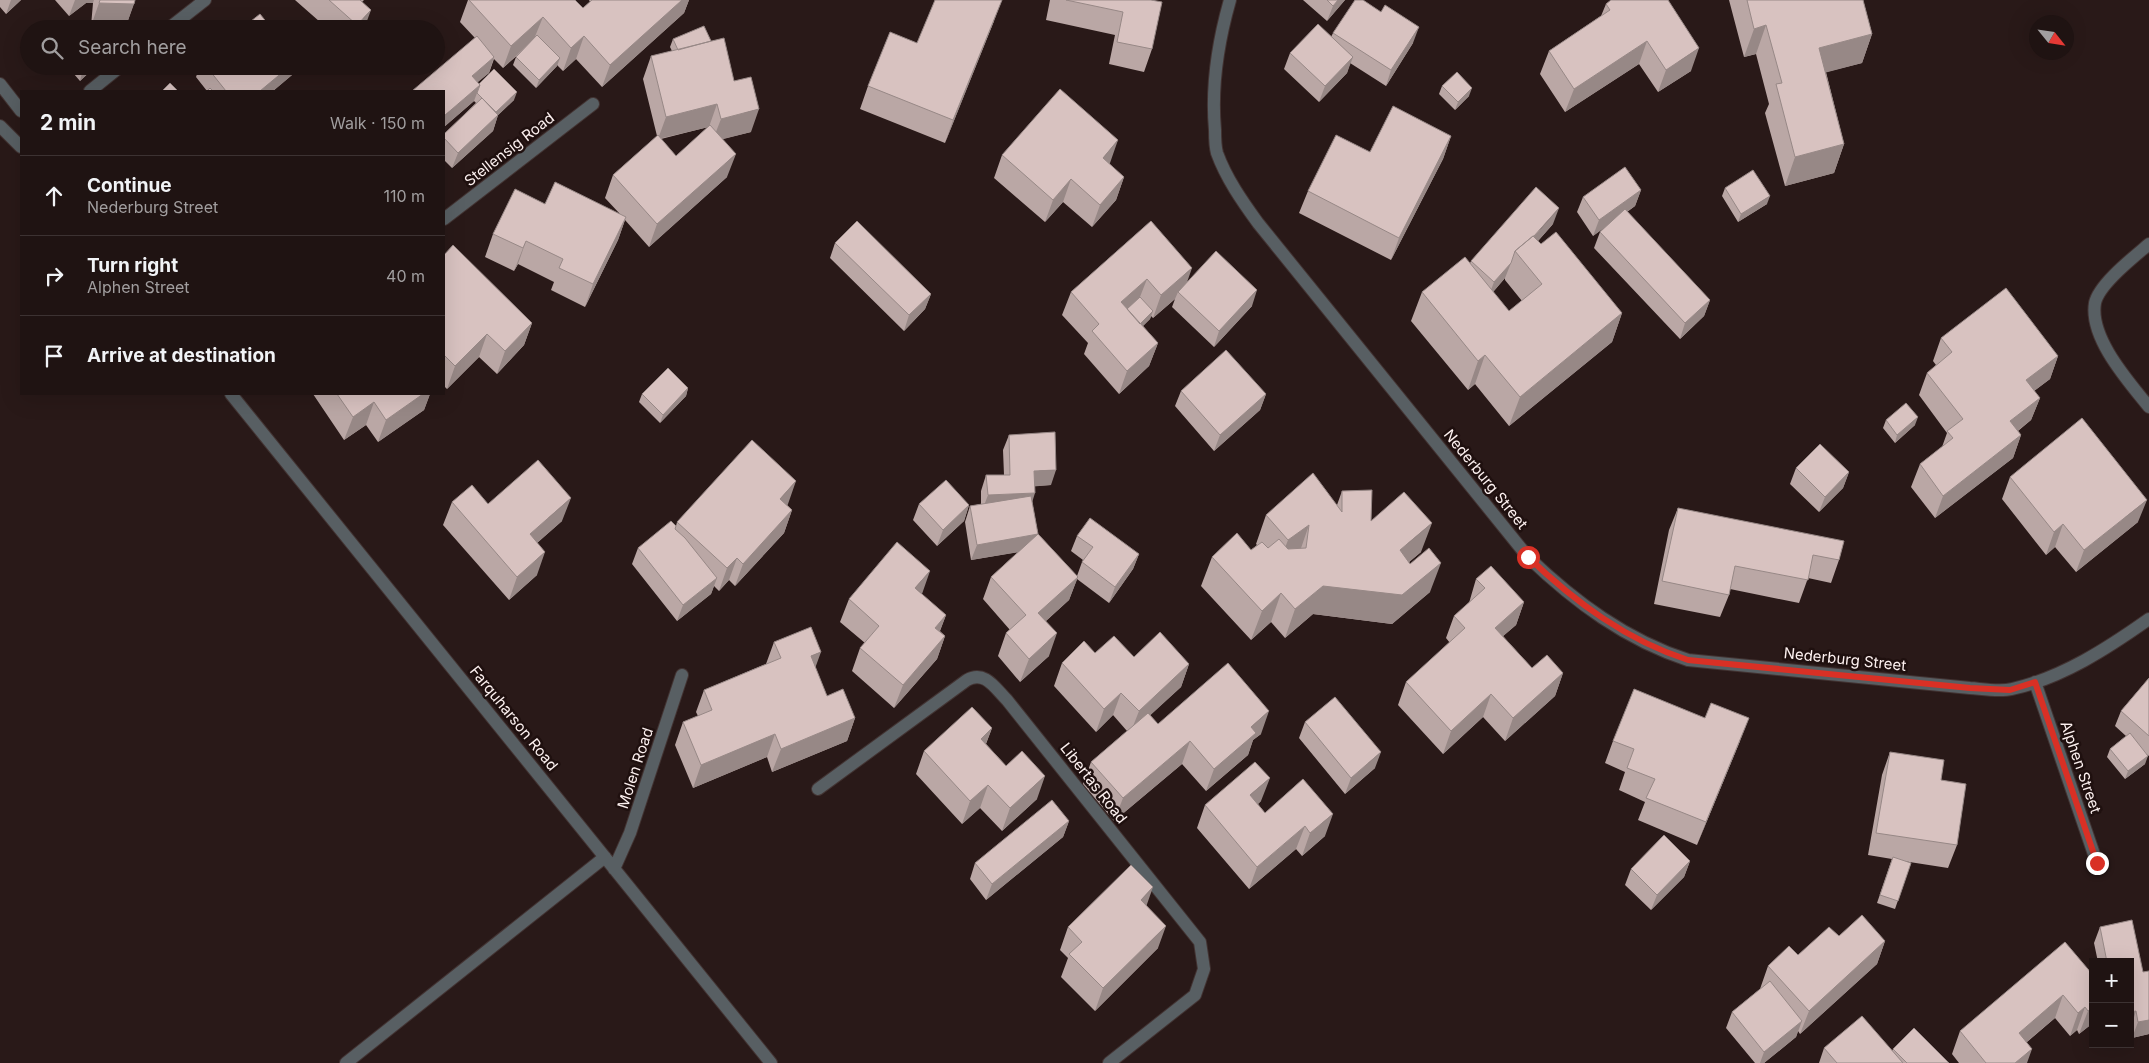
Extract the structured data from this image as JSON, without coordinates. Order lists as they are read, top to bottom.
{
  "streets": {
    "street": [
      "Stellensig Road",
      "Nederburg Street",
      "Farquharson Road",
      "Alphen Street",
      "Molen Road",
      "Libertas Road"
    ]
  },
  "crossings": [
    ["Nederburg Street", "Alphen Street"],
    ["Farquharson Road", "Molen Road"]
  ],
  "north": "bottom right",
  "page": {
    "search": "Search here",
    "heading": ["2 min", "Walk · 150 m"],
    "list": [
      ["Continue", "Nederburg Street", "110 m"],
      ["Turn right", "Alphen Street", "40 m"],
      "Arrive at destination"
    ],
    "map_buttons": ["+", "−"]
  }
}
